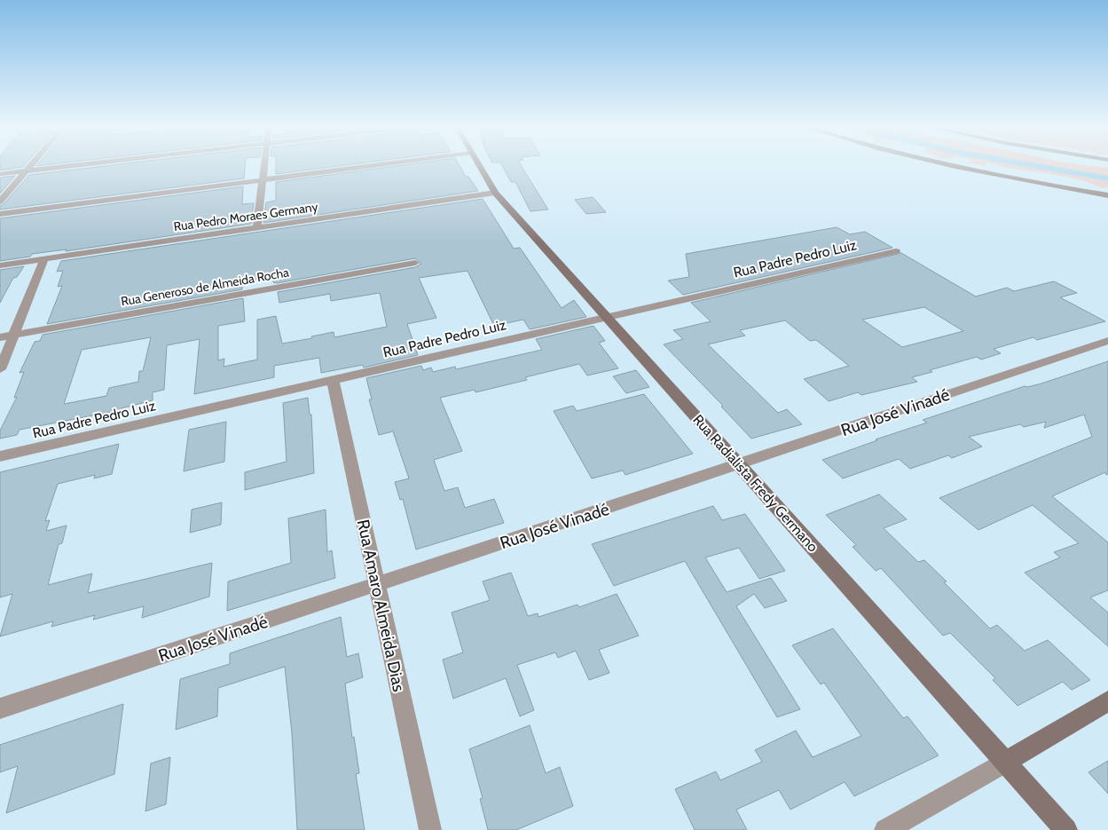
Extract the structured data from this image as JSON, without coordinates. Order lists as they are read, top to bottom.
{
  "streets": {
    "street": [
      "Rua Pedro Moraes Germany",
      "Rua Padre Pedro Luiz",
      "Rua Generoso de Almeida Rocha",
      "Rua José Vinadé",
      "Rua Radialista Fredy Germano",
      "Rua Amaro Almeida Dias"
    ]
  },
  "crossings": [
    ["Rua Pedro Moraes Germany", "Rua Radialista Fredy Germano"],
    ["Rua Padre Pedro Luiz", "Rua Radialista Fredy Germano"],
    ["Rua Padre Pedro Luiz", "Rua Amaro Almeida Dias"],
    ["Rua José Vinadé", "Rua Radialista Fredy Germano"],
    ["Rua José Vinadé", "Rua Amaro Almeida Dias"]
  ]
}
